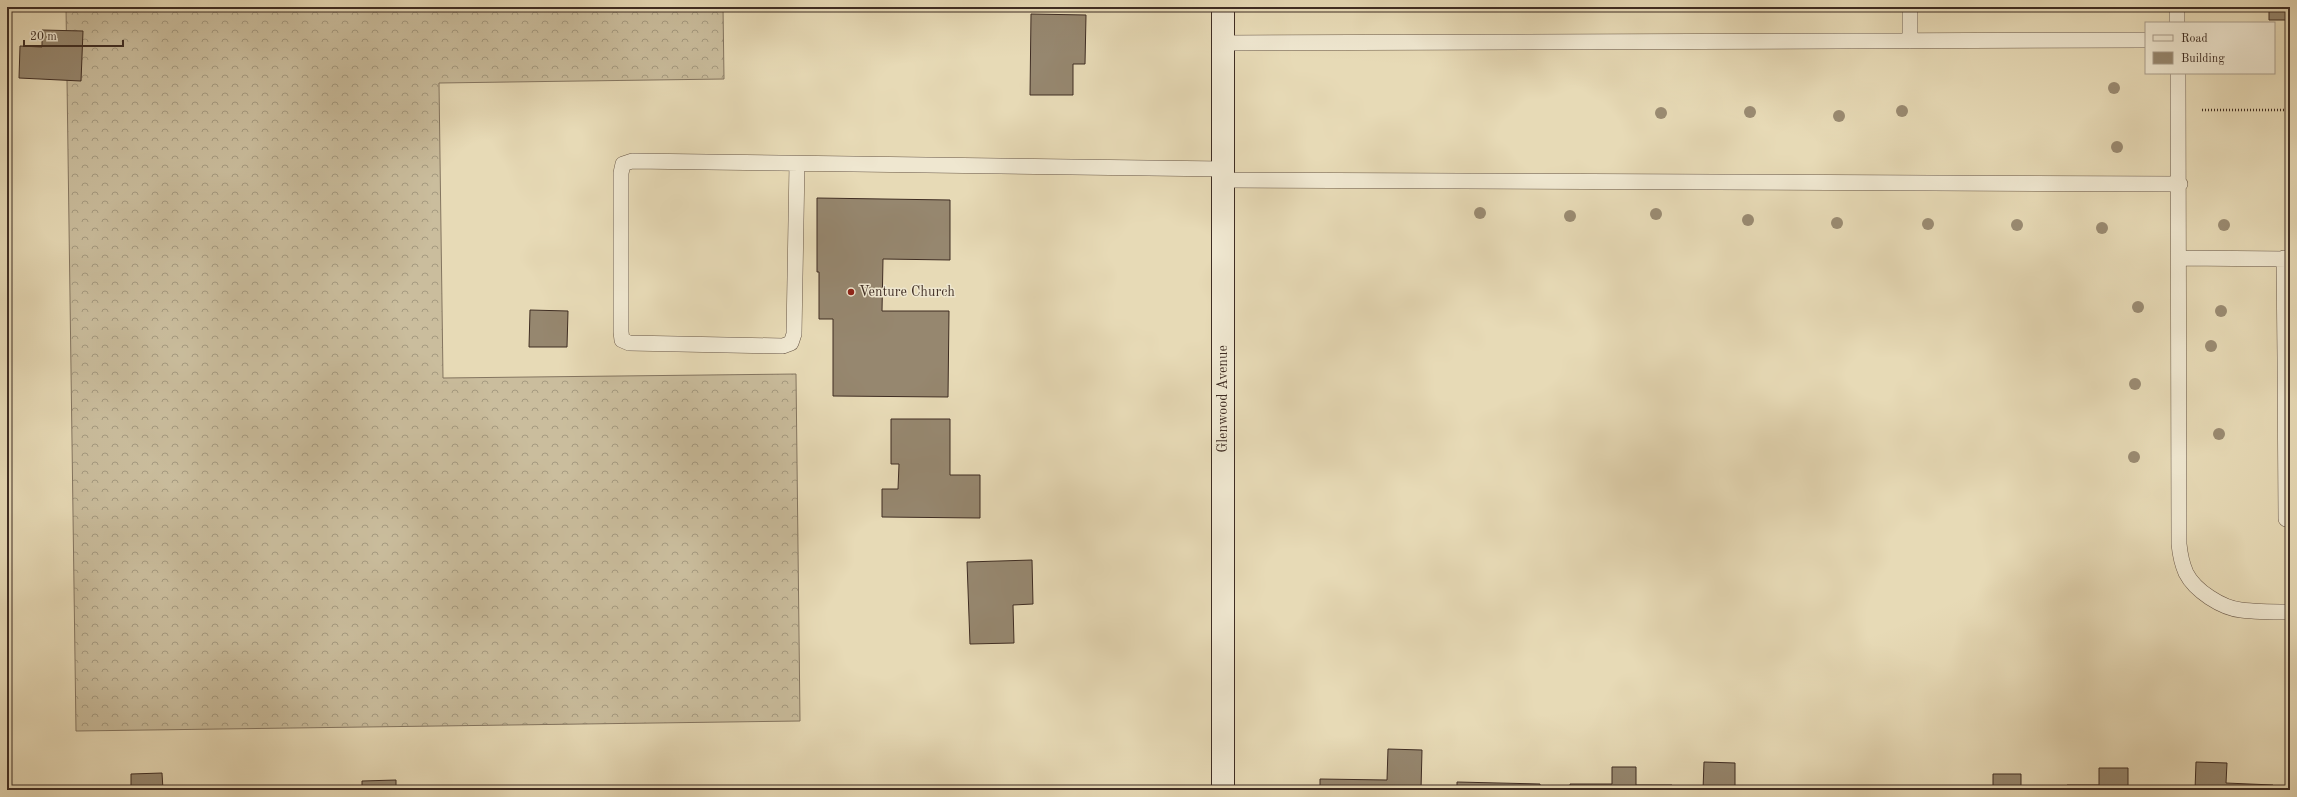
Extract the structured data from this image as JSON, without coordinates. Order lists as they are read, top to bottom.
{
  "streets": {
    "street": ["Glenwood Avenue"]
  },
  "places": ["Venture Church"],
  "legend": ["Road", "Building"],
  "scale_bar": "20 m"
}
